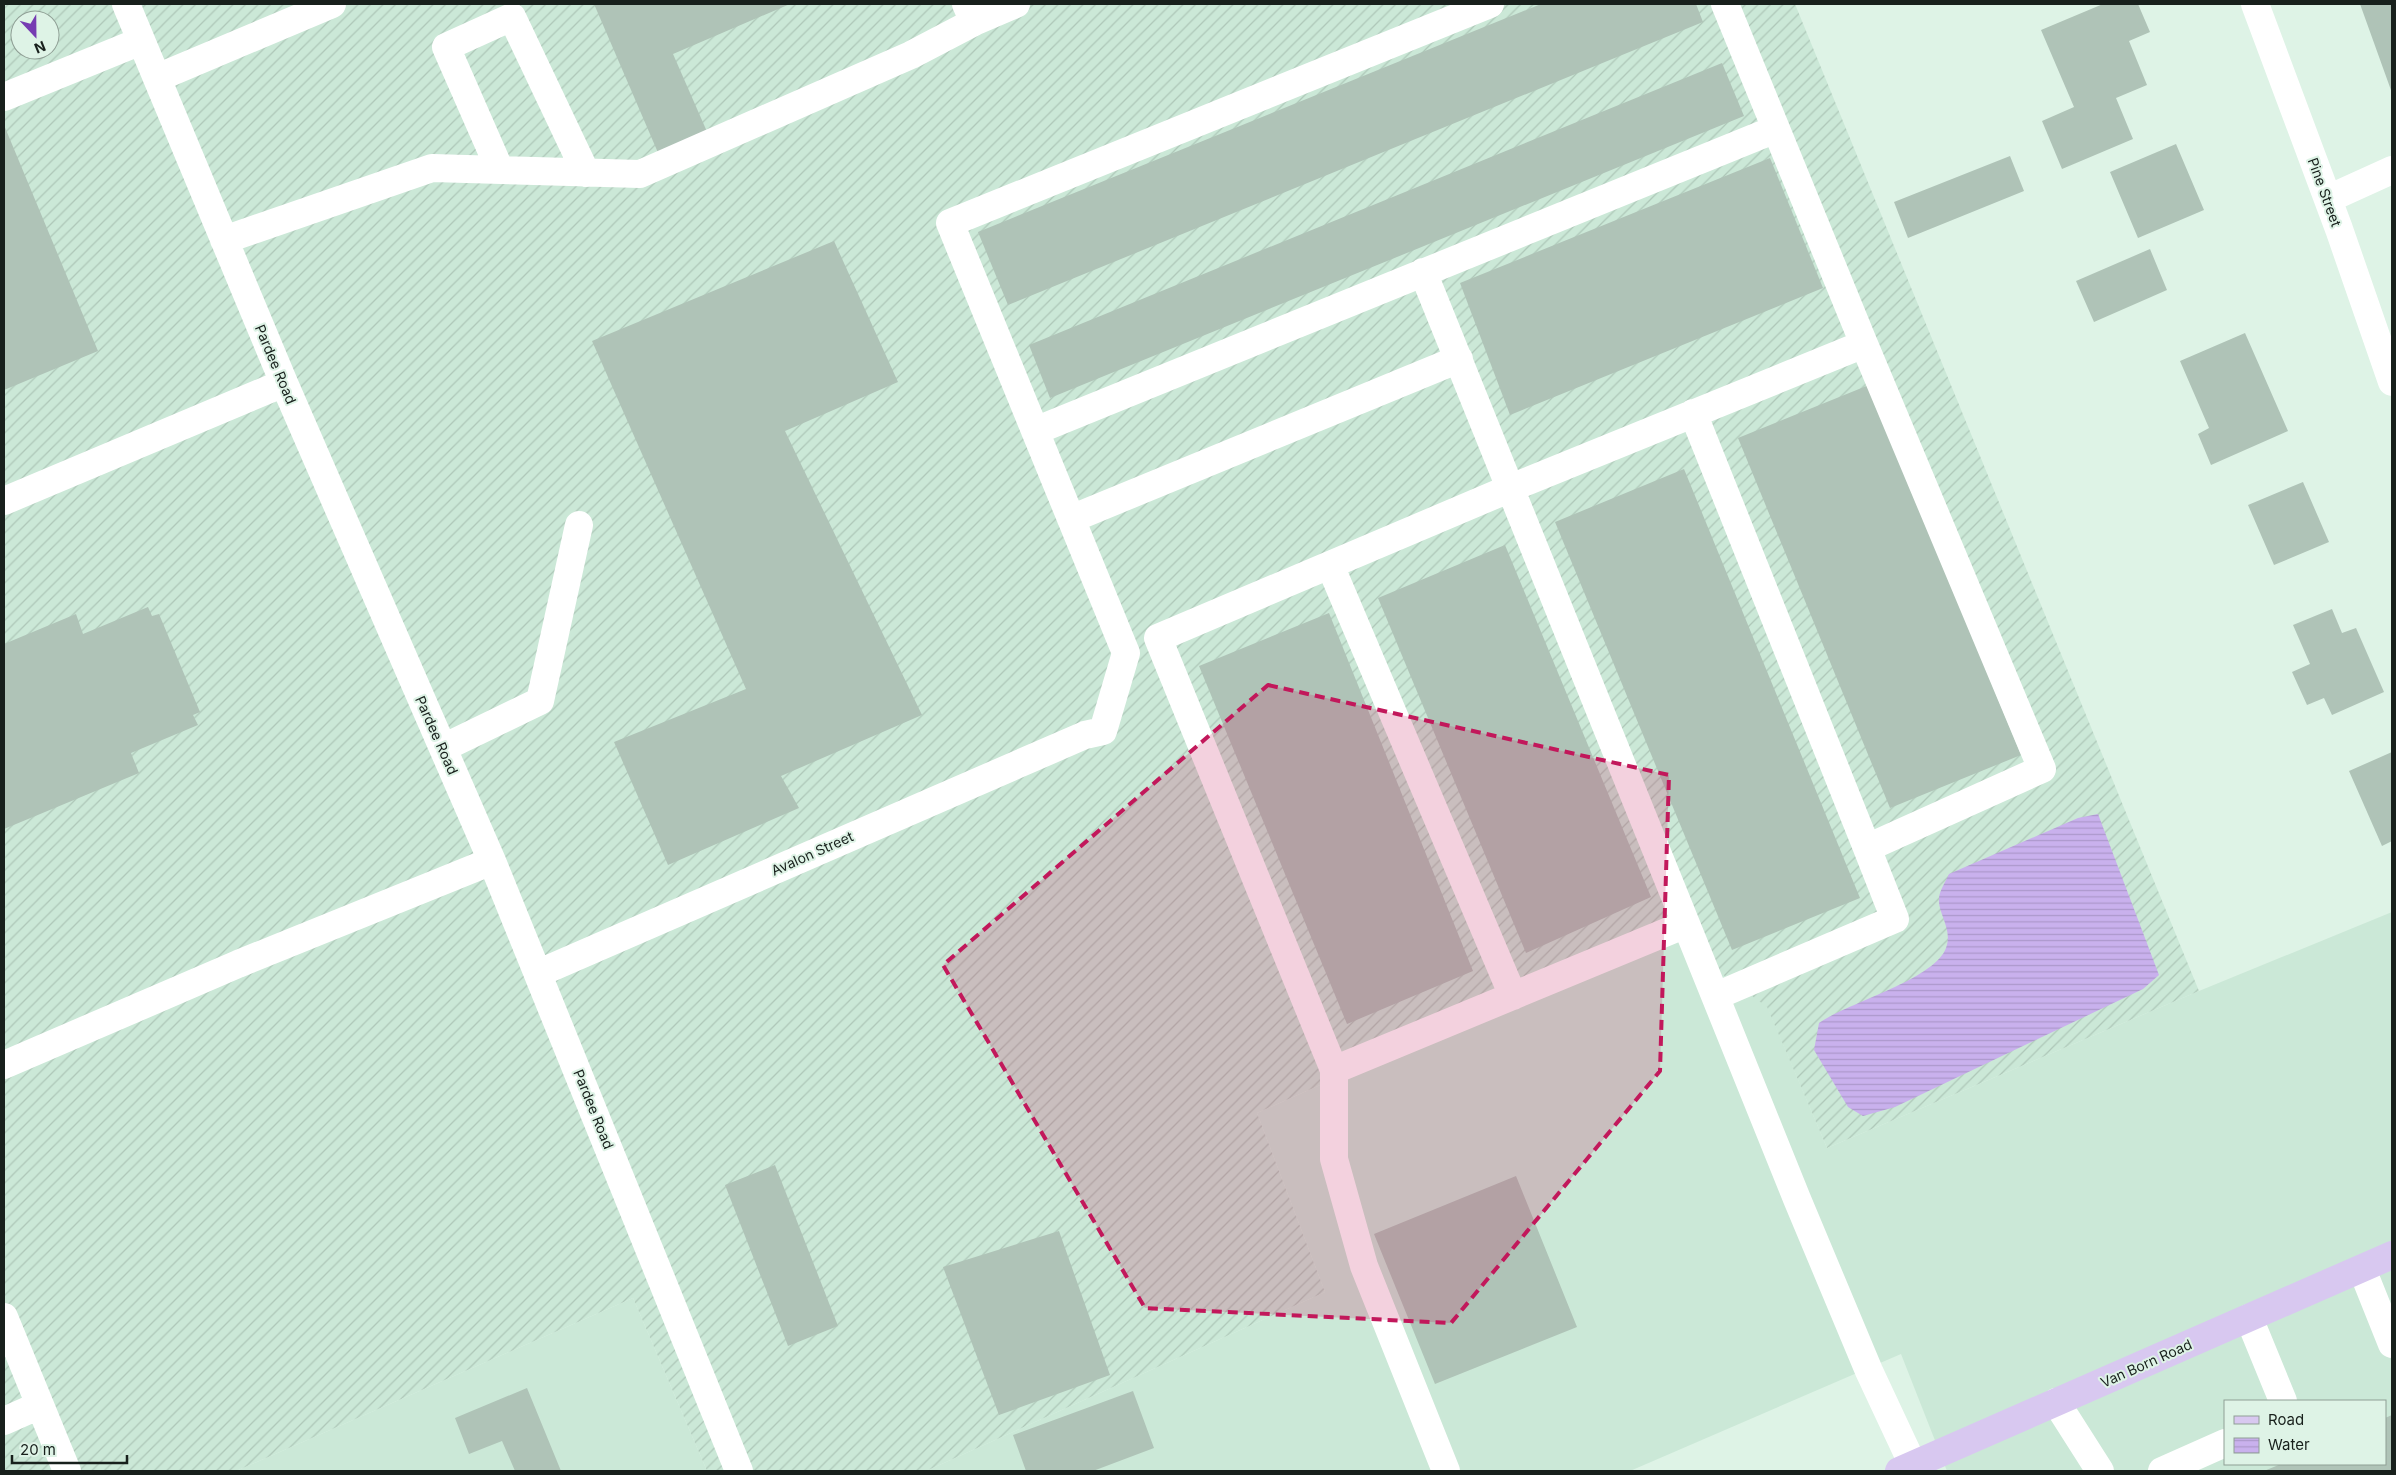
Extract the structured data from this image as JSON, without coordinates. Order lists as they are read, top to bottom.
{
  "streets": {
    "main road": ["Van Born Road"],
    "street": ["Pine Street", "Pardee Road", "Avalon Street"]
  },
  "crossings": [
    ["Pardee Road", "Avalon Street"]
  ],
  "legend": ["Road", "Water"],
  "scale_bar": "20 m",
  "north": "bottom"
}
